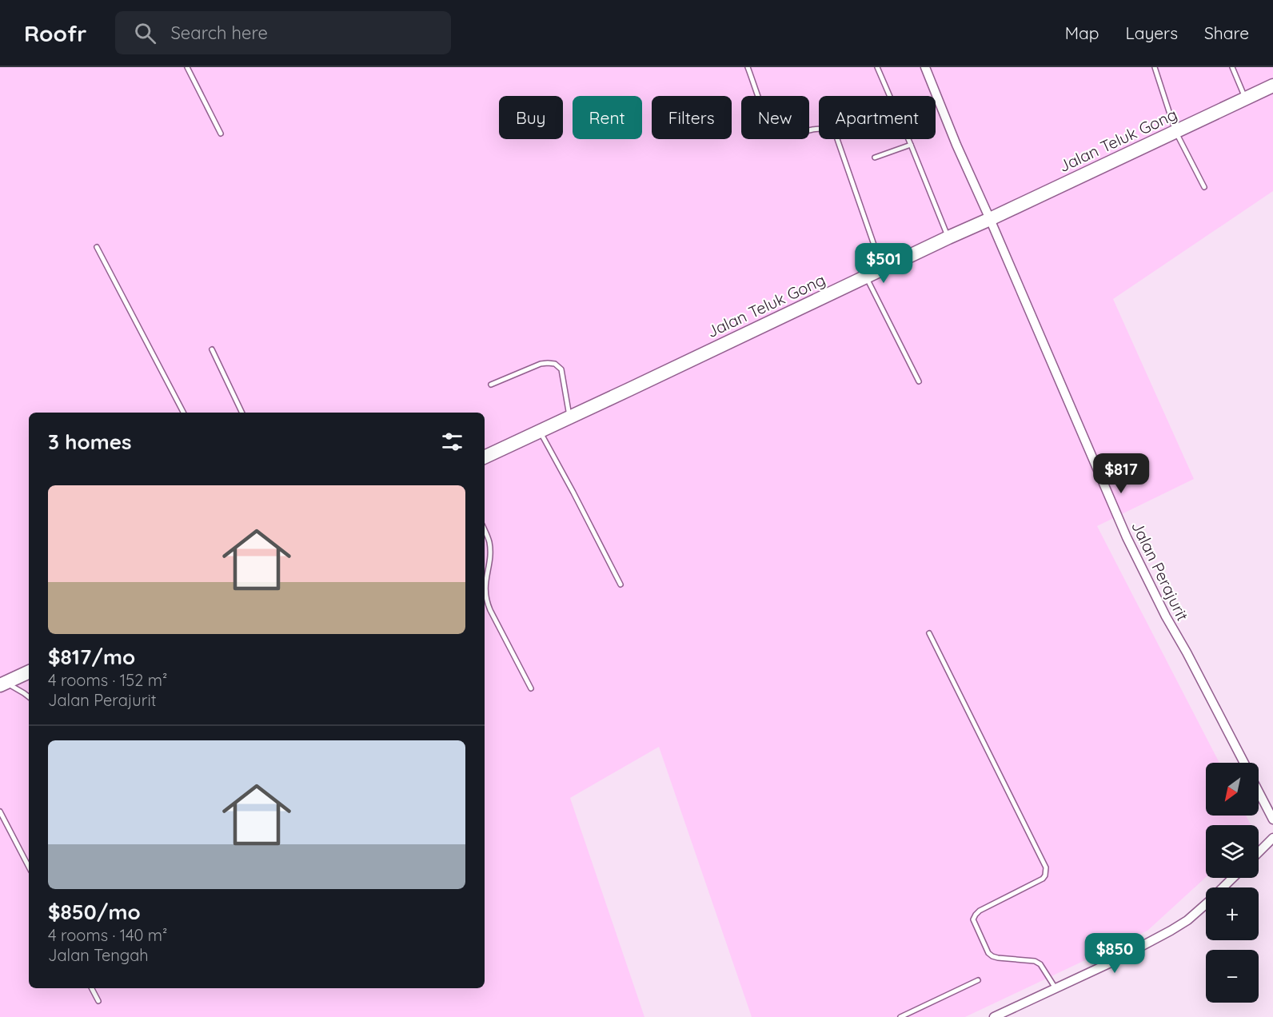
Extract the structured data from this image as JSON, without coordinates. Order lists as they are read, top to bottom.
{
  "streets": {
    "street": ["Jalan Teluk Gong", "Jalan Perajurit"]
  },
  "crossings": [
    ["Jalan Teluk Gong", "Jalan Perajurit"]
  ],
  "north": "bottom left",
  "page": {
    "header": "Roofr",
    "search": "Search here",
    "nav": ["Map", "Layers", "Share"],
    "chip": [
      "Buy",
      "Rent",
      "Filters",
      "New",
      "Apartment"
    ],
    "price": ["$501", "$817", "$850"],
    "heading": "3 homes",
    "list": [
      {
        "name": "$817/mo",
        "note": "4 rooms · 152 m² · Jalan Perajurit"
      },
      {
        "name": "$850/mo",
        "note": "4 rooms · 140 m² · Jalan Tengah"
      }
    ],
    "map_buttons": ["+", "−"]
  }
}
